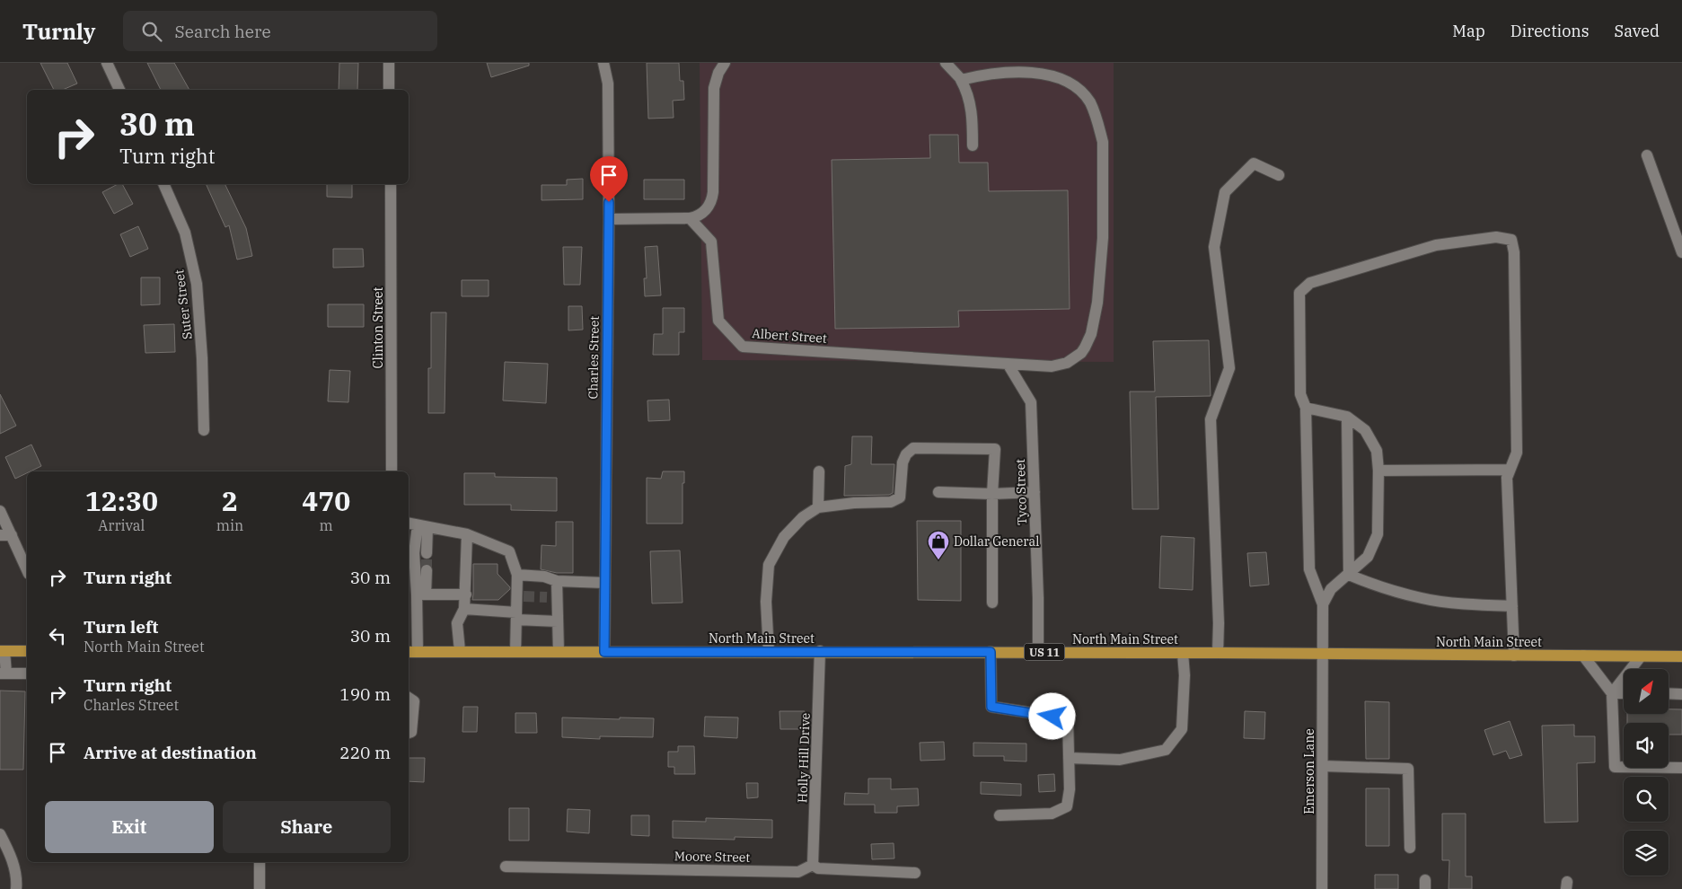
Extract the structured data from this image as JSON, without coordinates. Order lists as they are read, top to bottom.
{
  "streets": {
    "main road": ["North Main Street", "US 11"],
    "street": [
      "Suter Street",
      "Clinton Street",
      "Albert Street",
      "Charles Street",
      "Tyco Street",
      "Holly Hill Drive",
      "Emerson Lane",
      "Moore Street"
    ]
  },
  "crossings": [
    ["Albert Street", "Tyco Street"],
    ["Charles Street", "North Main Street"],
    ["Tyco Street", "North Main Street"],
    ["North Main Street", "Holly Hill Drive"],
    ["North Main Street", "Emerson Lane"],
    ["Holly Hill Drive", "Moore Street"]
  ],
  "places": {
    "shop": ["Dollar General"]
  },
  "north": "top right",
  "page": {
    "header": "Turnly",
    "search": "Search here",
    "nav": ["Map", "Directions", "Saved"],
    "turn": ["30 m", "Turn right"],
    "eta": [
      "12:30",
      "Arrival",
      "2",
      "min",
      "470",
      "m"
    ],
    "list": [
      {
        "name": "Turn right",
        "value": "30 m"
      },
      {
        "name": "Turn left",
        "note": "North Main Street",
        "value": "30 m"
      },
      {
        "name": "Turn right",
        "note": "Charles Street",
        "value": "190 m"
      },
      {
        "name": "Arrive at destination",
        "value": "220 m"
      }
    ],
    "buttons": ["Exit", "Share"]
  }
}
